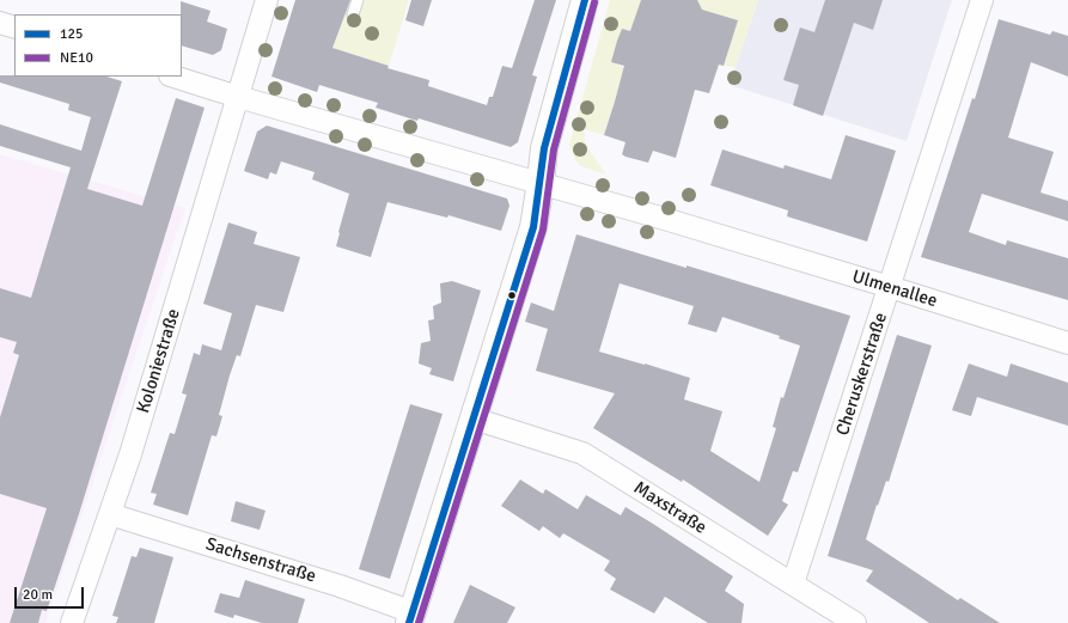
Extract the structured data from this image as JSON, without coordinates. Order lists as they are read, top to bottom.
{
  "streets": {
    "street": [
      "Ulmenallee",
      "Koloniestraße",
      "Cheruskerstraße",
      "Maxstraße",
      "Sachsenstraße"
    ]
  },
  "crossings": [
    ["Ulmenallee", "Koloniestraße"],
    ["Ulmenallee", "Cheruskerstraße"],
    ["Koloniestraße", "Sachsenstraße"],
    ["Cheruskerstraße", "Maxstraße"]
  ],
  "lines": ["transit line 125", "transit line NE10"],
  "legend": ["125", "NE10"],
  "scale_bar": "20 m"
}
